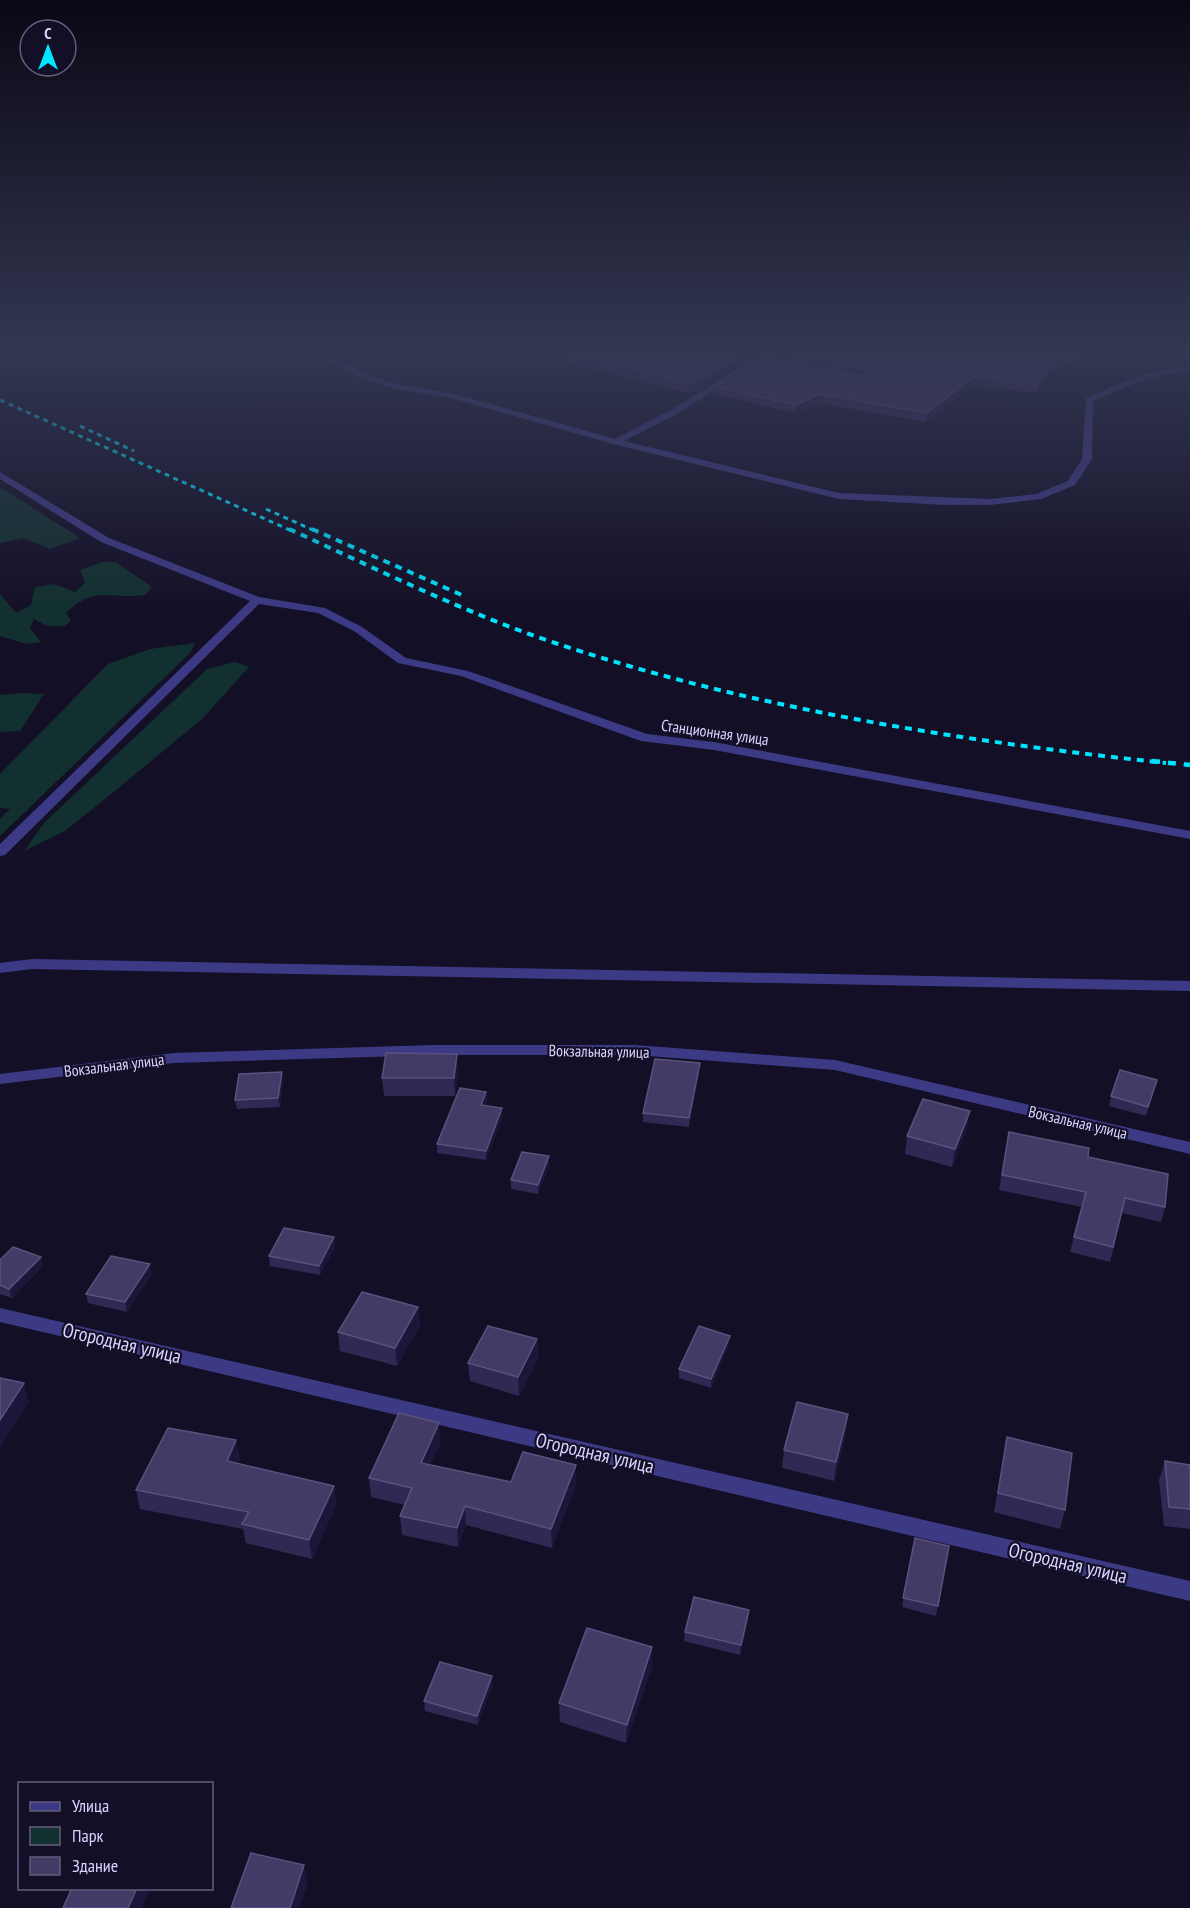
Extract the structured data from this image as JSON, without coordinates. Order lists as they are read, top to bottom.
{
  "streets": {
    "street": ["Станционная улица", "Вокзальная улица", "Огородная улица"]
  },
  "legend": ["Улица", "Парк", "Здание"],
  "north": "top"
}
